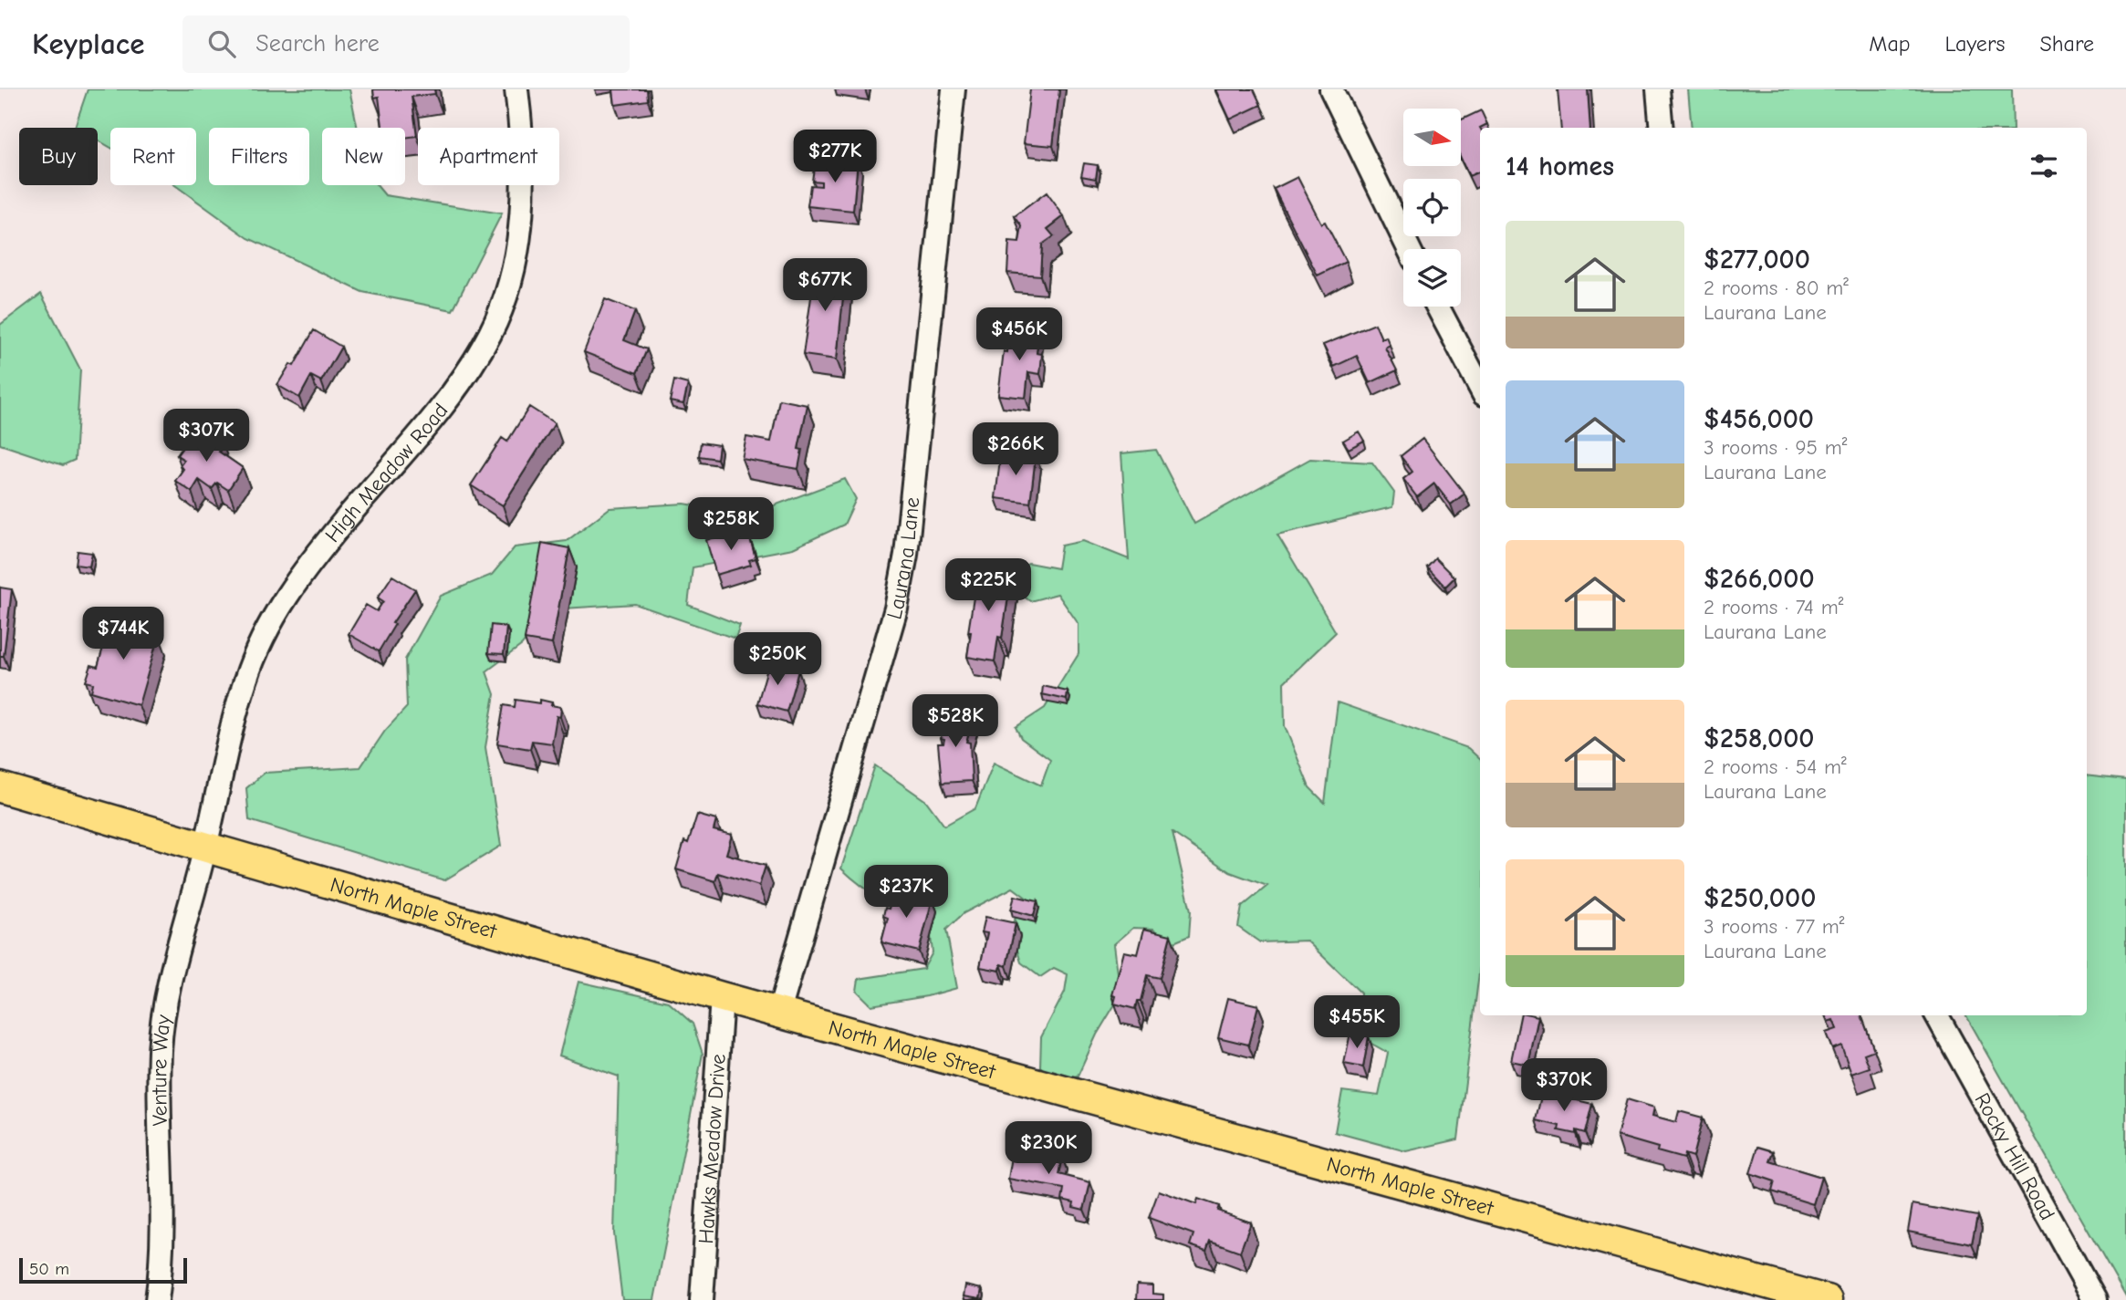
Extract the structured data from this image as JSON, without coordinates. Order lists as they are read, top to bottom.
{
  "streets": {
    "main road": ["North Maple Street"],
    "street": [
      "High Meadow Road",
      "Laurana Lane",
      "Venture Way",
      "Hawks Meadow Drive",
      "Rocky Hill Road"
    ]
  },
  "crossings": [
    ["High Meadow Road", "North Maple Street"],
    ["High Meadow Road", "Venture Way"],
    ["Laurana Lane", "North Maple Street"],
    ["North Maple Street", "Venture Way"],
    ["North Maple Street", "Hawks Meadow Drive"]
  ],
  "scale_bar": "50 m",
  "north": "right",
  "page": {
    "header": "Keyplace",
    "search": "Search here",
    "nav": ["Map", "Layers", "Share"],
    "chip": [
      "Buy",
      "Rent",
      "Filters",
      "New",
      "Apartment"
    ],
    "heading": "14 homes",
    "price": [
      "$277K",
      "$677K",
      "$456K",
      "$307K",
      "$266K",
      "$258K",
      "$225K",
      "$744K",
      "$250K",
      "$528K",
      "$237K",
      "$455K",
      "$370K",
      "$230K"
    ],
    "list": [
      {
        "name": "$277,000",
        "note": "2 rooms · 80 m² · Laurana Lane"
      },
      {
        "name": "$456,000",
        "note": "3 rooms · 95 m² · Laurana Lane"
      },
      {
        "name": "$266,000",
        "note": "2 rooms · 74 m² · Laurana Lane"
      },
      {
        "name": "$258,000",
        "note": "2 rooms · 54 m² · Laurana Lane"
      },
      {
        "name": "$250,000",
        "note": "3 rooms · 77 m² · Laurana Lane"
      }
    ],
    "scale": "50 m"
  }
}
